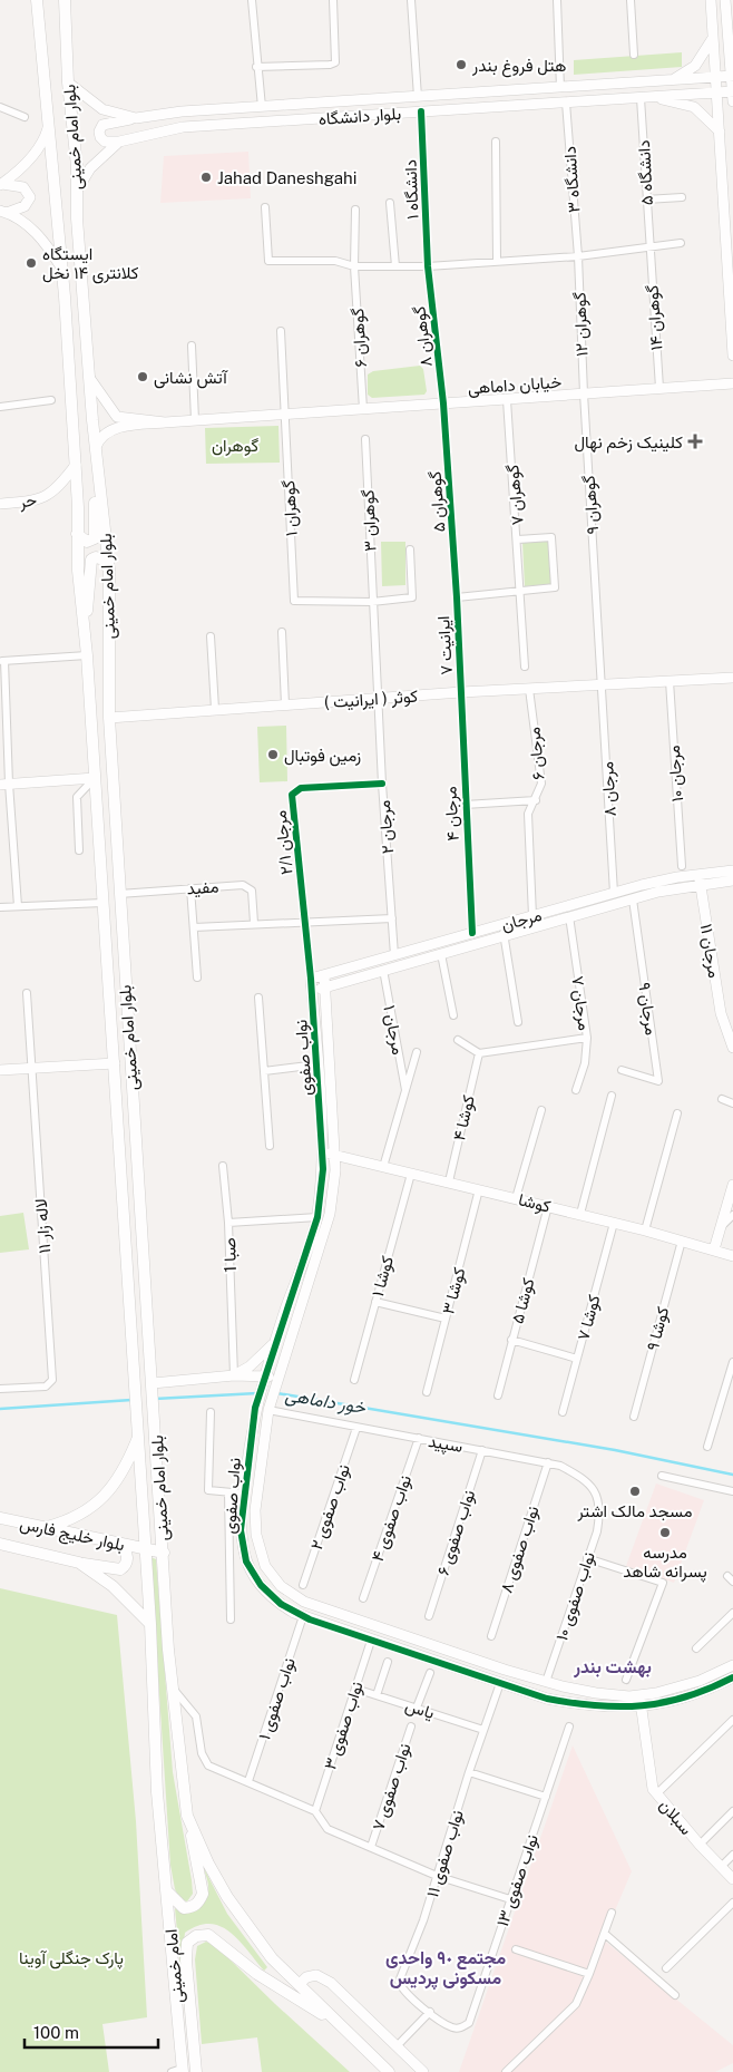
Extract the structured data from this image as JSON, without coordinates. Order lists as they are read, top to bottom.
{
  "streets": {
    "main road": ["بلوار امام خمینی", "بلوار خلیج فارس", "امام خمینی"],
    "street": [
      "بلوار دانشگاه",
      "دانشگاه ۵",
      "دانشگاه ۳",
      "دانشگاه ۱",
      "گوهران ۱۴",
      "گوهران ۱۲",
      "گوهران ۸",
      "گوهران ۶",
      "خیابان داماهی",
      "گوهران ۷",
      "حر",
      "گوهران ۵",
      "گوهران ۹",
      "گوهران ۱",
      "گوهران ۳",
      "ایرانیت ۷",
      "کوثر ( ایرانیت )",
      "مرجان ۶",
      "مرجان ۱۰",
      "مرجان ۸",
      "مرجان ۴",
      "مرجان ۲",
      "مرجان ۲/۱",
      "مفید",
      "مرجان",
      "مرجان ۱۱",
      "مرجان ۷",
      "مرجان ۹",
      "مرجان ۱",
      "نواب صفوی",
      "کوشا ۴",
      "کوشا",
      "لاله زار ۱۱",
      "صبا 1",
      "کوشا ۱",
      "کوشا ۳",
      "کوشا ۵",
      "کوشا ۷",
      "کوشا ۹",
      "سپید",
      "نواب صفوی ۲",
      "نواب صفوی ۴",
      "نواب صفوی ۶",
      "نواب صفوی ۸",
      "نواب صفوی ۱۰",
      "نواب صفوی ۱",
      "یاس",
      "نواب صفوی ۳",
      "نواب صفوی ۷",
      "سبلان",
      "نواب صفوی ۱۱",
      "نواب صفوی ۱۳"
    ]
  },
  "crossings": [
    ["بلوار دانشگاه", "بلوار امام خمینی"],
    ["بلوار دانشگاه", "دانشگاه ۵"],
    ["بلوار دانشگاه", "دانشگاه ۳"],
    ["بلوار دانشگاه", "دانشگاه ۱"],
    ["بلوار امام خمینی", "خیابان داماهی"],
    ["بلوار امام خمینی", "حر"],
    ["بلوار امام خمینی", "کوثر ( ایرانیت )"],
    ["بلوار امام خمینی", "مفید"],
    ["بلوار امام خمینی", "بلوار خلیج فارس"],
    ["بلوار امام خمینی", "امام خمینی"],
    ["دانشگاه ۵", "گوهران ۱۴"],
    ["دانشگاه ۳", "گوهران ۱۲"],
    ["دانشگاه ۱", "گوهران ۸"],
    ["گوهران ۱۴", "خیابان داماهی"],
    ["گوهران ۱۲", "خیابان داماهی"],
    ["گوهران ۱۲", "گوهران ۹"],
    ["گوهران ۸", "خیابان داماهی"],
    ["گوهران ۸", "گوهران ۵"],
    ["گوهران ۶", "خیابان داماهی"],
    ["خیابان داماهی", "گوهران ۷"],
    ["خیابان داماهی", "گوهران ۵"],
    ["خیابان داماهی", "گوهران ۹"],
    ["خیابان داماهی", "گوهران ۱"],
    ["گوهران ۵", "ایرانیت ۷"],
    ["گوهران ۹", "کوثر ( ایرانیت )"],
    ["گوهران ۹", "مرجان ۸"],
    ["گوهران ۱", "گوهران ۳"],
    ["گوهران ۳", "کوثر ( ایرانیت )"],
    ["گوهران ۳", "مرجان ۲"],
    ["ایرانیت ۷", "کوثر ( ایرانیت )"],
    ["ایرانیت ۷", "مرجان ۴"],
    ["کوثر ( ایرانیت )", "مرجان ۶"],
    ["کوثر ( ایرانیت )", "مرجان ۱۰"],
    ["کوثر ( ایرانیت )", "مرجان ۸"],
    ["کوثر ( ایرانیت )", "مرجان ۴"],
    ["کوثر ( ایرانیت )", "مرجان ۲"],
    ["مرجان ۶", "مرجان"],
    ["مرجان ۸", "مرجان"],
    ["مرجان ۴", "مرجان"],
    ["مرجان ۲", "مرجان ۲/۱"],
    ["مرجان ۲", "مرجان"],
    ["مرجان ۲/۱", "مرجان"],
    ["مرجان ۲/۱", "نواب صفوی"],
    ["مرجان", "مرجان ۱۱"],
    ["مرجان", "مرجان ۷"],
    ["مرجان", "مرجان ۹"],
    ["مرجان", "مرجان ۱"],
    ["مرجان", "نواب صفوی"],
    ["نواب صفوی", "کوشا"],
    ["نواب صفوی", "صبا 1"],
    ["نواب صفوی", "سپید"],
    ["نواب صفوی", "نواب صفوی ۱۰"],
    ["نواب صفوی", "نواب صفوی ۱"],
    ["نواب صفوی", "نواب صفوی ۳"],
    ["نواب صفوی", "سبلان"],
    ["نواب صفوی", "نواب صفوی ۱۱"],
    ["کوشا ۴", "کوشا"],
    ["کوشا", "کوشا ۱"],
    ["کوشا", "کوشا ۳"],
    ["کوشا", "کوشا ۵"],
    ["کوشا", "کوشا ۷"],
    ["کوشا", "کوشا ۹"],
    ["سپید", "نواب صفوی ۲"],
    ["سپید", "نواب صفوی ۴"],
    ["سپید", "نواب صفوی ۶"],
    ["سپید", "نواب صفوی ۸"],
    ["سپید", "نواب صفوی ۱۰"],
    ["یاس", "نواب صفوی ۳"],
    ["یاس", "نواب صفوی ۱۱"],
    ["نواب صفوی ۱۱", "نواب صفوی ۱۳"]
  ],
  "districts": ["بهشت بندر", "مجتمع ٩٠ واحدی مسکونی پردیس"],
  "water": ["خور داماهی"],
  "parks": ["گوهران", "پارک جنگلی آوینا"],
  "places": {
    "other": [
      "هتل فروغ بندر",
      "Jahad Daneshgahi",
      "ایستگاه کلانتری ۱۴ نخل",
      "آتش نشانی",
      "زمین فوتبال",
      "مسجد مالک اشتر",
      "مدرسه پسرانه شاهد"
    ],
    "health": ["کلینیک زخم نهال"]
  },
  "scale_bar": "100 m"
}
